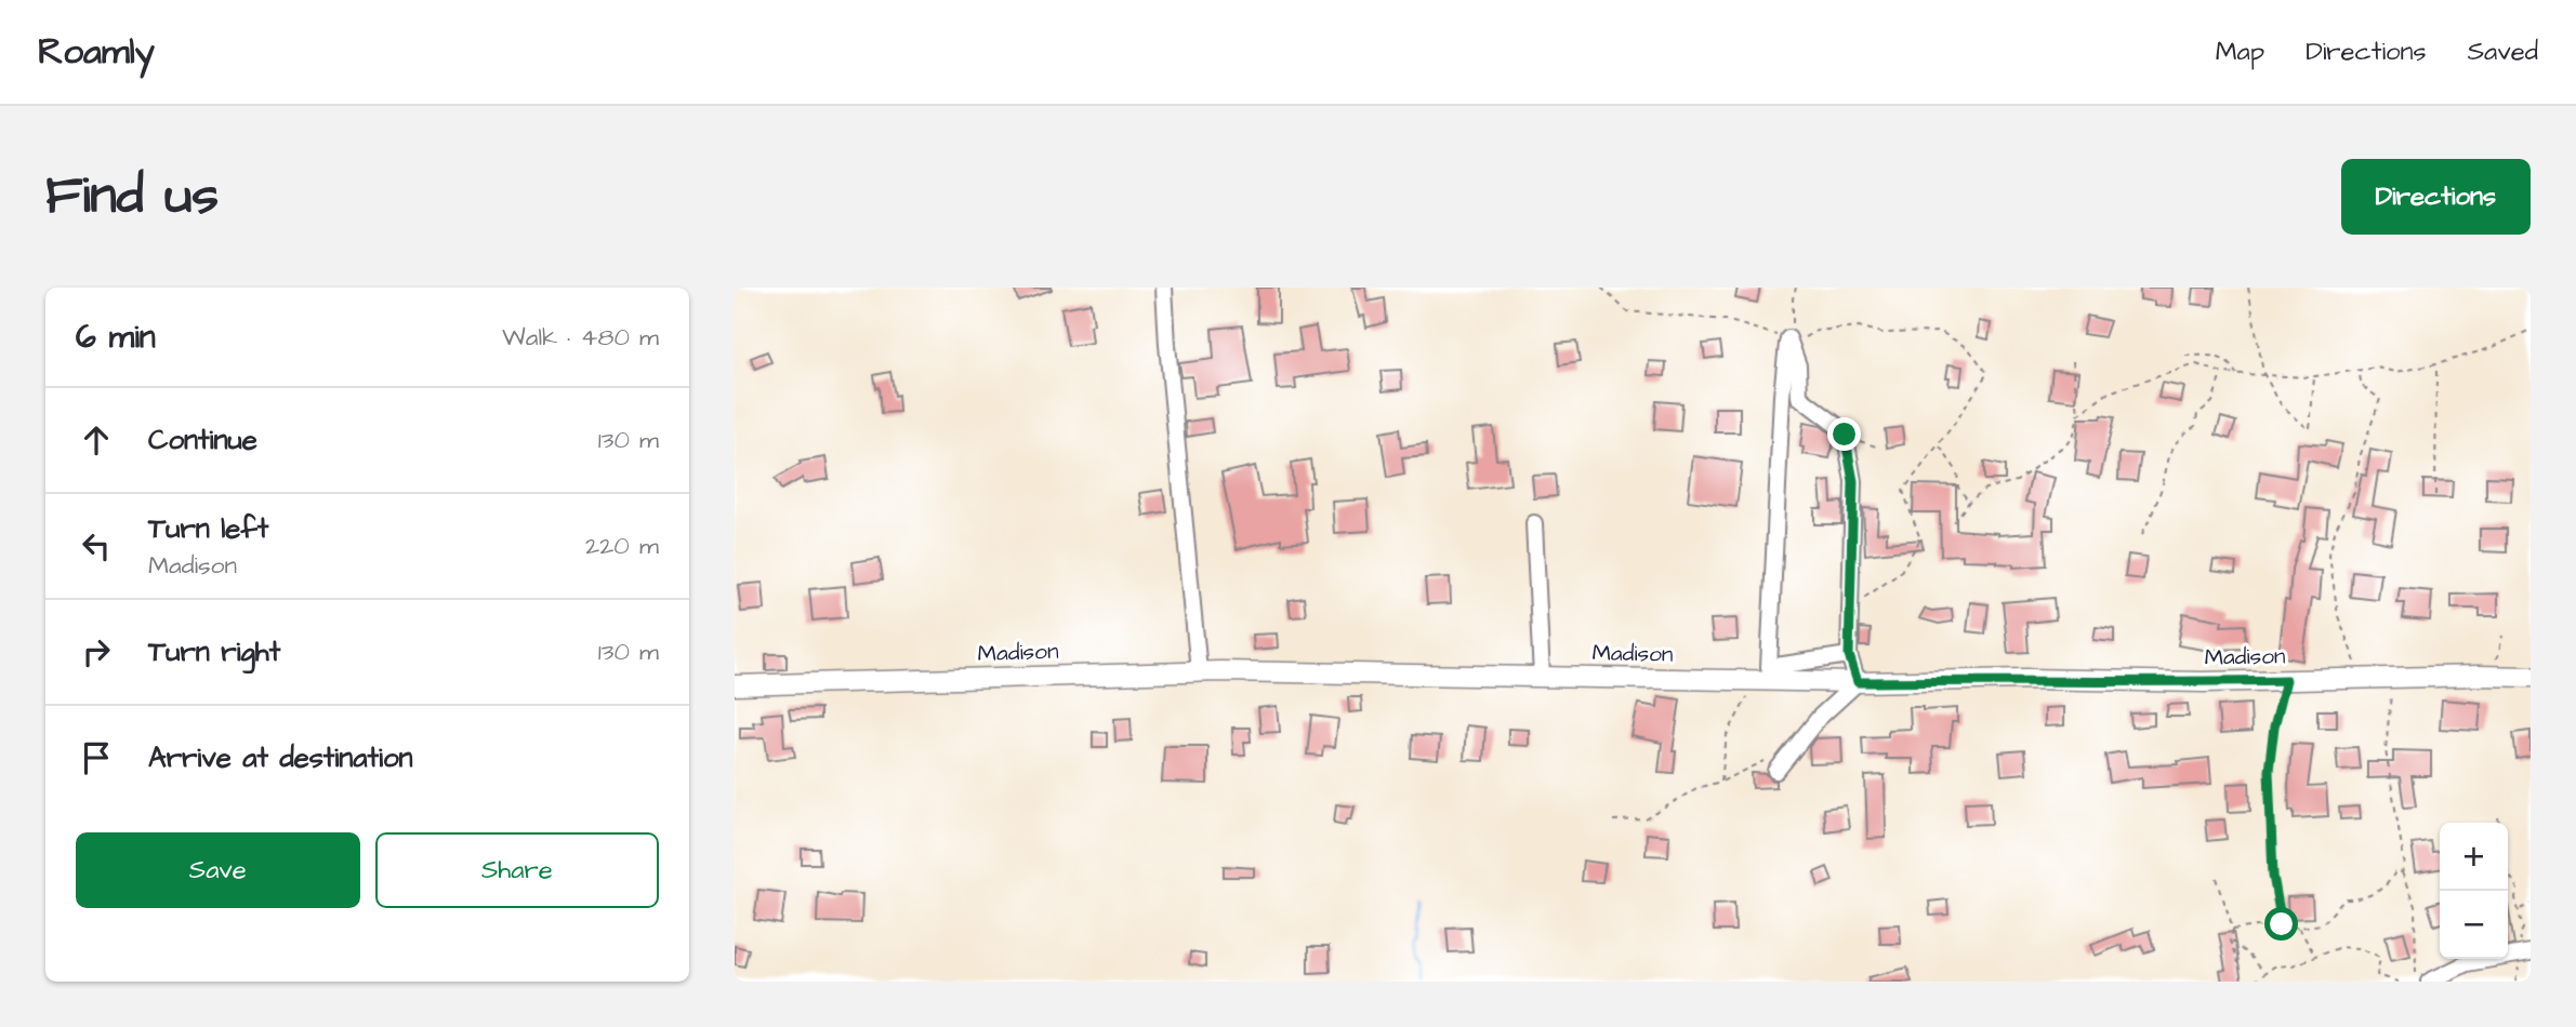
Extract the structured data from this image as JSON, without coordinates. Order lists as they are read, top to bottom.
{
  "streets": {
    "street": ["Madison"]
  },
  "page": {
    "header": "Roamly",
    "nav": ["Map", "Directions", "Saved"],
    "buttons": [
      "Directions",
      ["Save", "Share"]
    ],
    "title": "Find us",
    "heading": ["6 min", "Walk · 480 m"],
    "list": [
      ["Continue", "130 m"],
      ["Turn left", "Madison", "220 m"],
      ["Turn right", "130 m"],
      "Arrive at destination"
    ],
    "map_buttons": ["+", "−"]
  }
}
